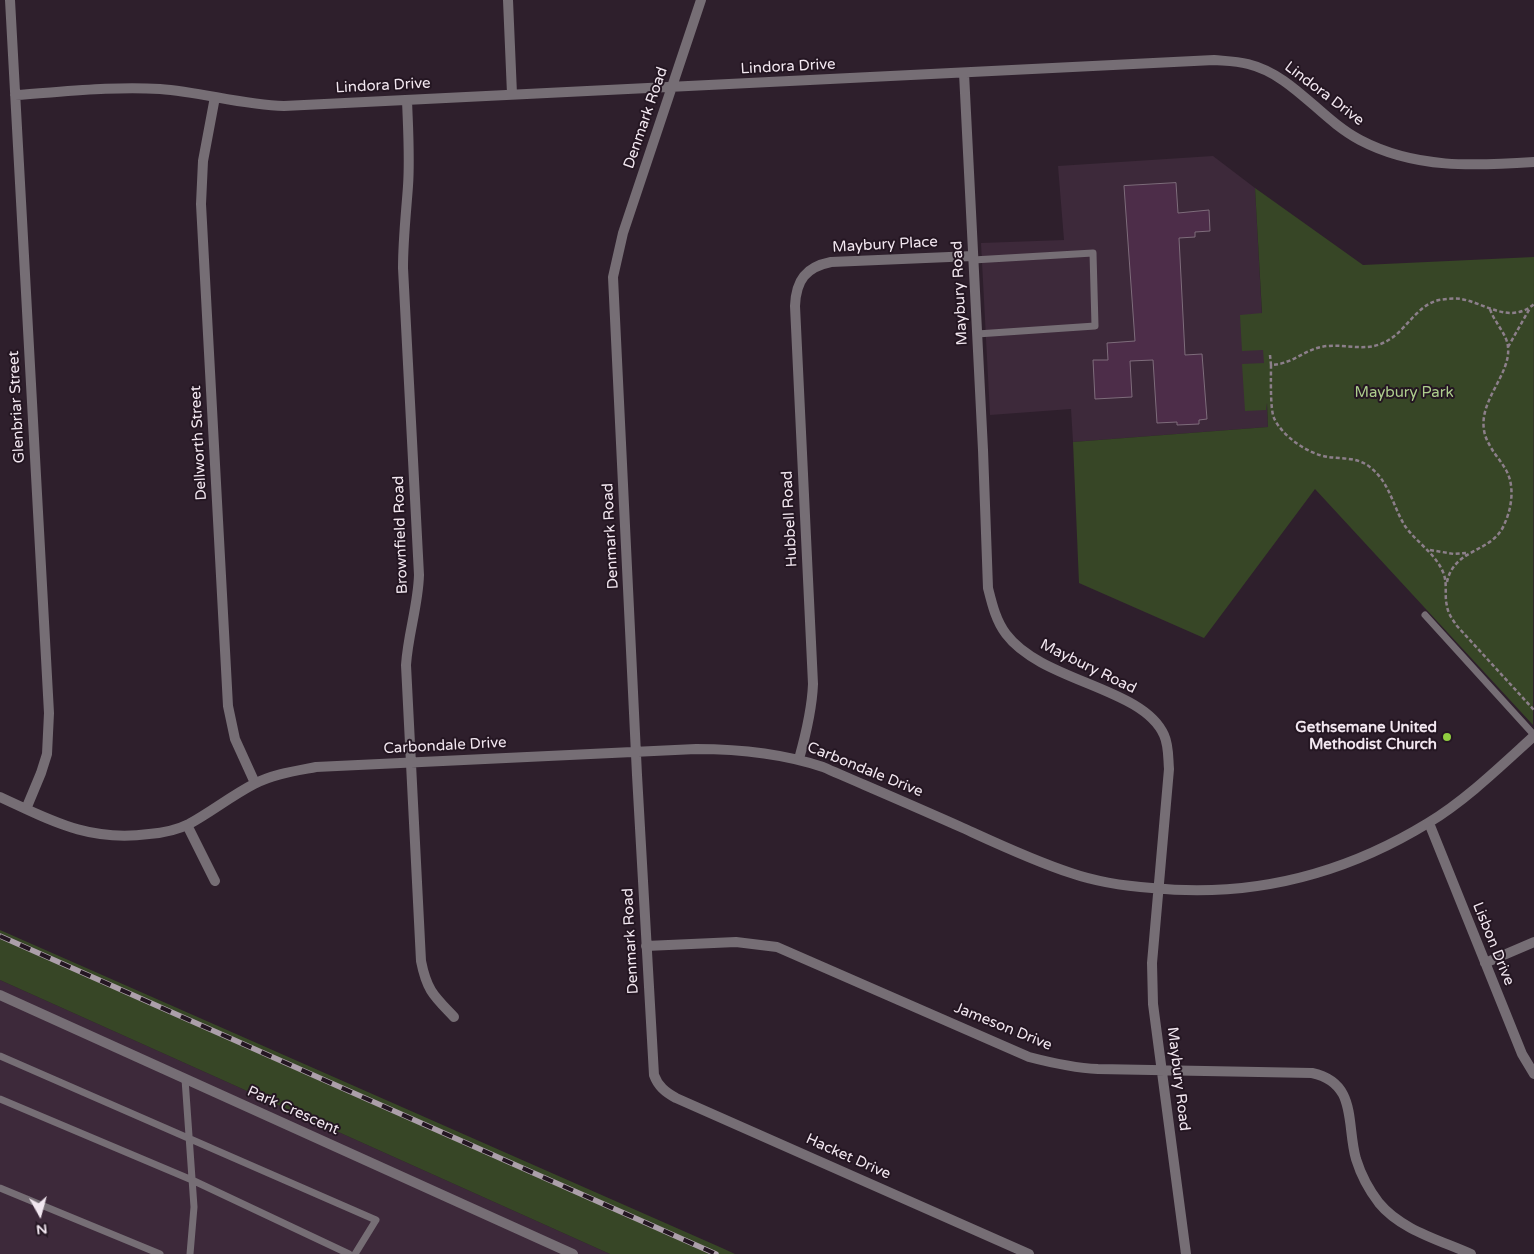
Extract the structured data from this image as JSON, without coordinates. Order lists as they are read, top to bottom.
{
  "streets": {
    "street": [
      "Lindora Drive",
      "Denmark Road",
      "Maybury Place",
      "Maybury Road",
      "Glenbriar Street",
      "Dellworth Street",
      "Hubbell Road",
      "Brownfield Road",
      "Carbondale Drive",
      "Lisbon Drive",
      "Jameson Drive",
      "Park Crescent",
      "Hacket Drive"
    ]
  },
  "crossings": [
    ["Lindora Drive", "Denmark Road"],
    ["Lindora Drive", "Maybury Road"],
    ["Lindora Drive", "Glenbriar Street"],
    ["Lindora Drive", "Dellworth Street"],
    ["Lindora Drive", "Brownfield Road"],
    ["Denmark Road", "Carbondale Drive"],
    ["Denmark Road", "Jameson Drive"],
    ["Denmark Road", "Hacket Drive"],
    ["Maybury Place", "Maybury Road"],
    ["Maybury Place", "Hubbell Road"],
    ["Maybury Road", "Carbondale Drive"],
    ["Maybury Road", "Jameson Drive"],
    ["Glenbriar Street", "Carbondale Drive"],
    ["Dellworth Street", "Carbondale Drive"],
    ["Hubbell Road", "Carbondale Drive"],
    ["Brownfield Road", "Carbondale Drive"],
    ["Carbondale Drive", "Lisbon Drive"]
  ],
  "parks": ["Maybury Park"],
  "places": ["Gethsemane United Methodist Church"],
  "north": "bottom"
}
